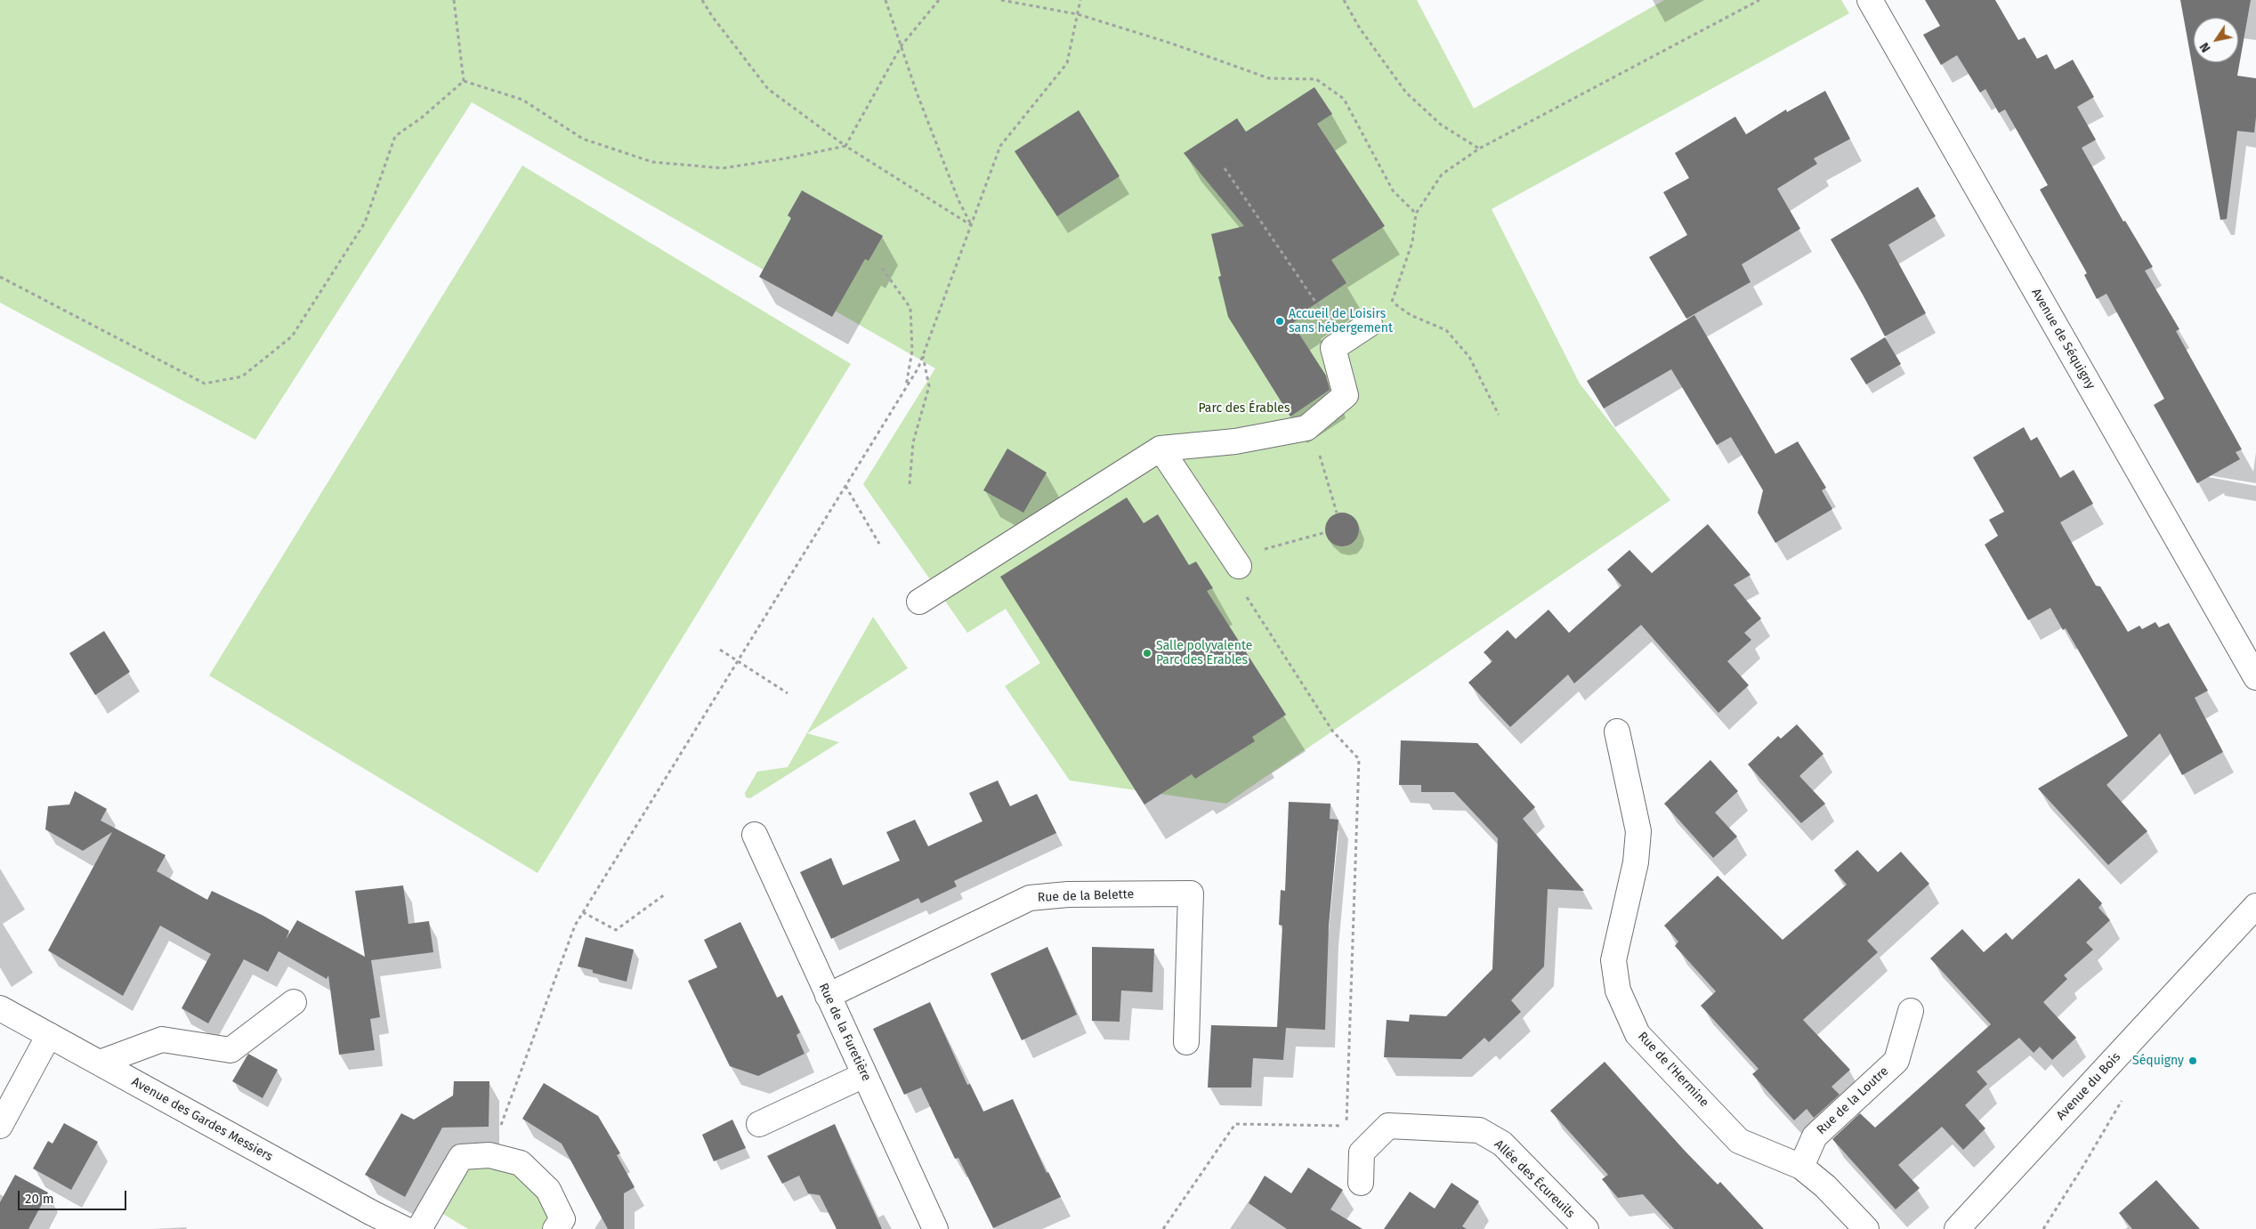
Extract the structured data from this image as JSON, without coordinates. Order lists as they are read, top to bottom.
{
  "streets": {
    "street": [
      "Avenue de Séquigny",
      "Rue de la Belette",
      "Rue de la Furetière",
      "Rue de l'Hermine",
      "Avenue du Bois",
      "Rue de la Loutre",
      "Avenue des Gardes Messiers",
      "Allée des Écureuils"
    ]
  },
  "crossings": [
    ["Rue de la Belette", "Rue de la Furetière"],
    ["Rue de l'Hermine", "Rue de la Loutre"]
  ],
  "parks": ["Parc des Érables"],
  "places": ["Accueil de Loisirs sans hébergement", "Salle polyvalente Parc des Erables", "Séquigny"],
  "scale_bar": "20 m",
  "north": "bottom left"
}
